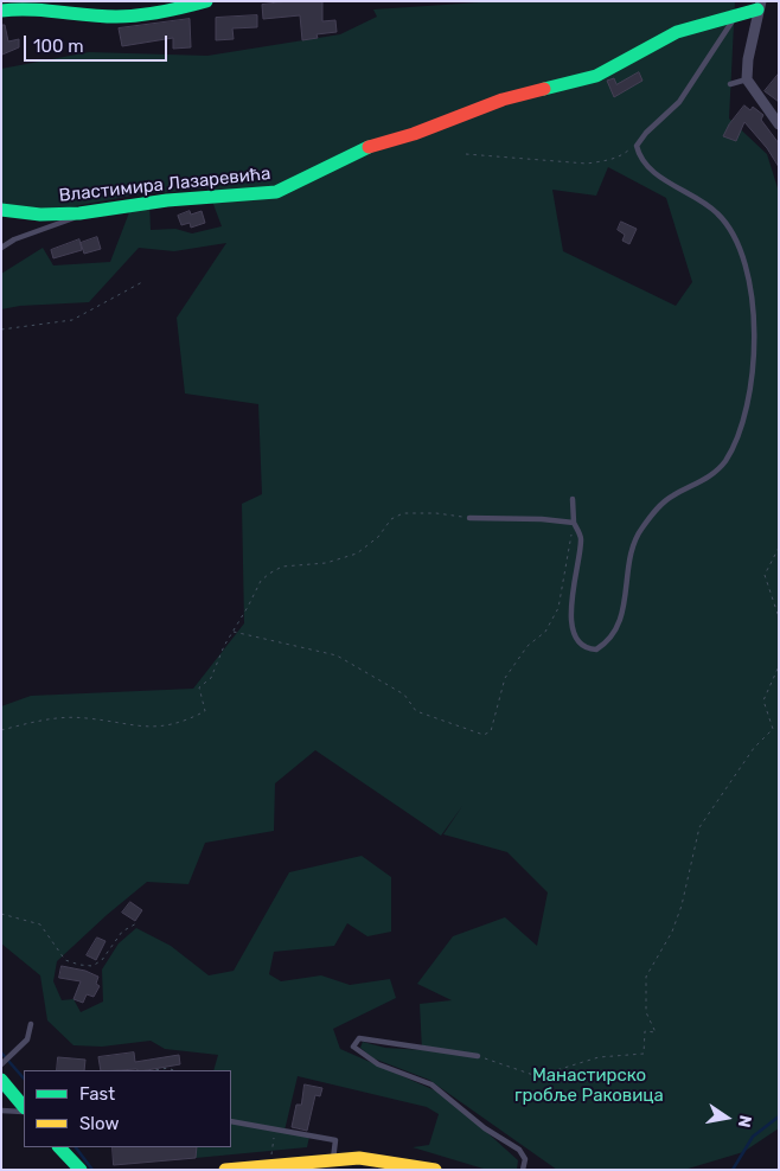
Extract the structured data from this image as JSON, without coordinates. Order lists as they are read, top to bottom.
{
  "streets": {
    "street": ["Властимира Лазаревића"]
  },
  "parks": ["Манастирско гробље Раковица"],
  "legend": ["Fast", "Slow"],
  "scale_bar": "100 m",
  "north": "right"
}
